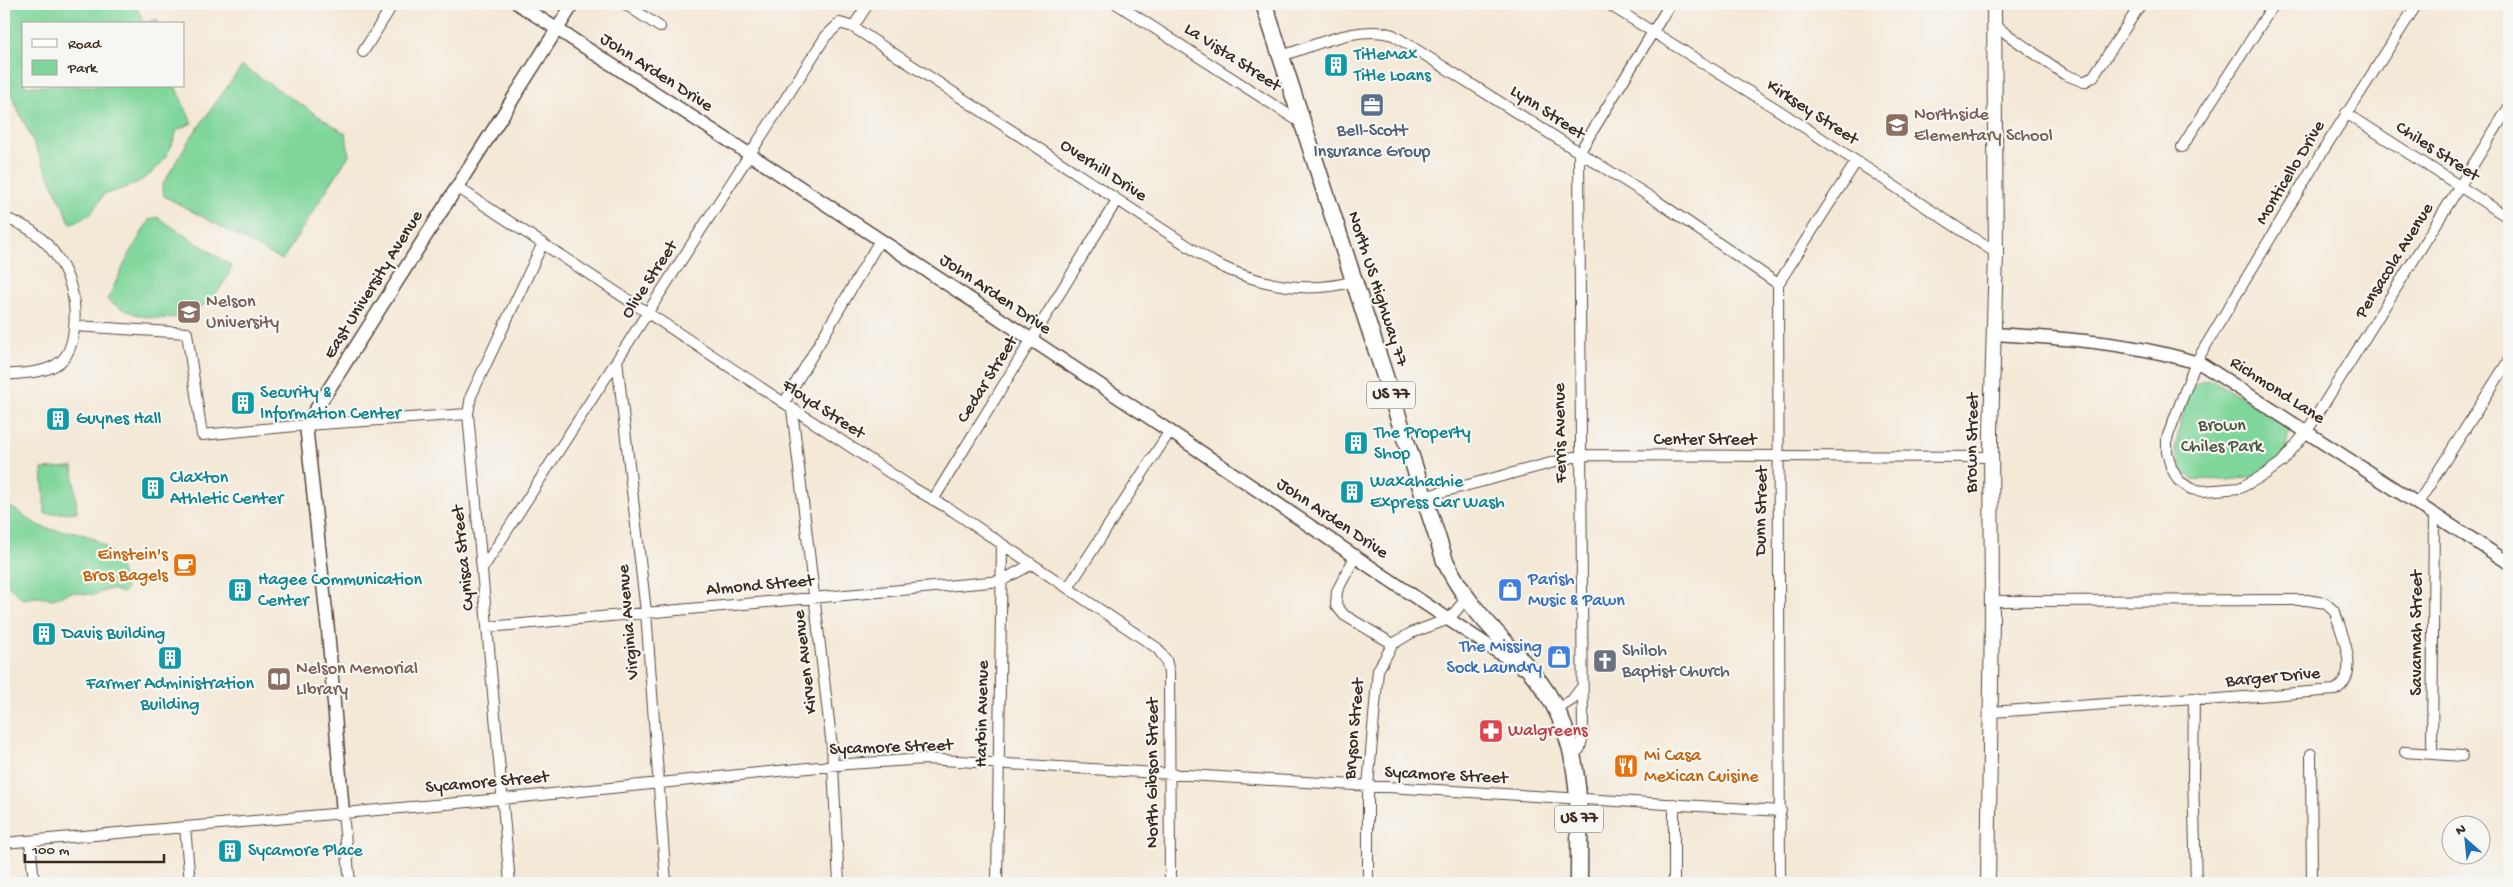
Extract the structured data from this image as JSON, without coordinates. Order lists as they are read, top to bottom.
{
  "streets": {
    "main road": [
      "North US Highway 77",
      "US 77",
      "Ferris Avenue",
      "Brown Street"
    ],
    "street": [
      "La Vista Street",
      "John Arden Drive",
      "Lynn Street",
      "Kirksey Street",
      "Chiles Street",
      "Overhill Drive",
      "Monticello Drive",
      "Pensacola Avenue",
      "Olive Street",
      "East University Avenue",
      "Cedar Street",
      "Richmond Lane",
      "Floyd Street",
      "Center Street",
      "Dunn Street",
      "Cynisca Street",
      "Almond Street",
      "Virginia Avenue",
      "Savannah Street",
      "Kirven Avenue",
      "Barger Drive",
      "Harbin Avenue",
      "Bryson Street",
      "Sycamore Street",
      "North Gibson Street"
    ]
  },
  "crossings": [
    ["La Vista Street", "North US Highway 77"],
    ["John Arden Drive", "Olive Street"],
    ["John Arden Drive", "East University Avenue"],
    ["John Arden Drive", "Cedar Street"],
    ["Lynn Street", "North US Highway 77"],
    ["Lynn Street", "Ferris Avenue"],
    ["Lynn Street", "Dunn Street"],
    ["Kirksey Street", "Brown Street"],
    ["Chiles Street", "Monticello Drive"],
    ["Chiles Street", "Pensacola Avenue"],
    ["Overhill Drive", "Olive Street"],
    ["Overhill Drive", "North US Highway 77"],
    ["Overhill Drive", "Cedar Street"],
    ["Monticello Drive", "Pensacola Avenue"],
    ["Monticello Drive", "Richmond Lane"],
    ["Pensacola Avenue", "Richmond Lane"],
    ["Olive Street", "Floyd Street"],
    ["Olive Street", "Cynisca Street"],
    ["Olive Street", "Virginia Avenue"],
    ["East University Avenue", "Floyd Street"],
    ["North US Highway 77", "Ferris Avenue"],
    ["North US Highway 77", "Center Street"],
    ["Cedar Street", "Floyd Street"],
    ["Richmond Lane", "Brown Street"],
    ["Richmond Lane", "Savannah Street"],
    ["Floyd Street", "Cynisca Street"],
    ["Floyd Street", "Almond Street"],
    ["Floyd Street", "Kirven Avenue"],
    ["Floyd Street", "Harbin Avenue"],
    ["Floyd Street", "North Gibson Street"],
    ["Ferris Avenue", "Center Street"],
    ["Ferris Avenue", "Sycamore Street"],
    ["Center Street", "Brown Street"],
    ["Center Street", "Dunn Street"],
    ["Brown Street", "Barger Drive"],
    ["Dunn Street", "Sycamore Street"],
    ["Cynisca Street", "Almond Street"],
    ["Cynisca Street", "Sycamore Street"],
    ["Almond Street", "Virginia Avenue"],
    ["Almond Street", "Kirven Avenue"],
    ["Almond Street", "Harbin Avenue"],
    ["Virginia Avenue", "Sycamore Street"],
    ["Kirven Avenue", "Sycamore Street"],
    ["Harbin Avenue", "Sycamore Street"],
    ["Bryson Street", "Sycamore Street"],
    ["Sycamore Street", "North Gibson Street"]
  ],
  "parks": ["Brown Chiles Park"],
  "places": {
    "building": [
      "TitleMax Title Loans",
      "Security & Information Center",
      "Guynes Hall",
      "The Property Shop",
      "Claxton Athletic Center",
      "Waxahachie Express Car Wash",
      "Hagee Communication Center",
      "Davis Building",
      "Farmer Administration Building",
      "Sycamore Place"
    ],
    "office": ["Bell-Scott Insurance Group"],
    "school or university": ["Northside Elementary School", "Nelson University"],
    "cafe": ["Einstein's Bros Bagels"],
    "shop": ["Parish Music & Pawn", "The Missing Sock Laundry"],
    "church": ["Shiloh Baptist Church"],
    "library": ["Nelson Memorial LIbrary"],
    "pharmacy": ["Walgreens"],
    "restaurant": ["Mi Casa Mexican Cuisine"]
  },
  "legend": ["Road", "Park"],
  "scale_bar": "100 m",
  "north": "top left"
}
